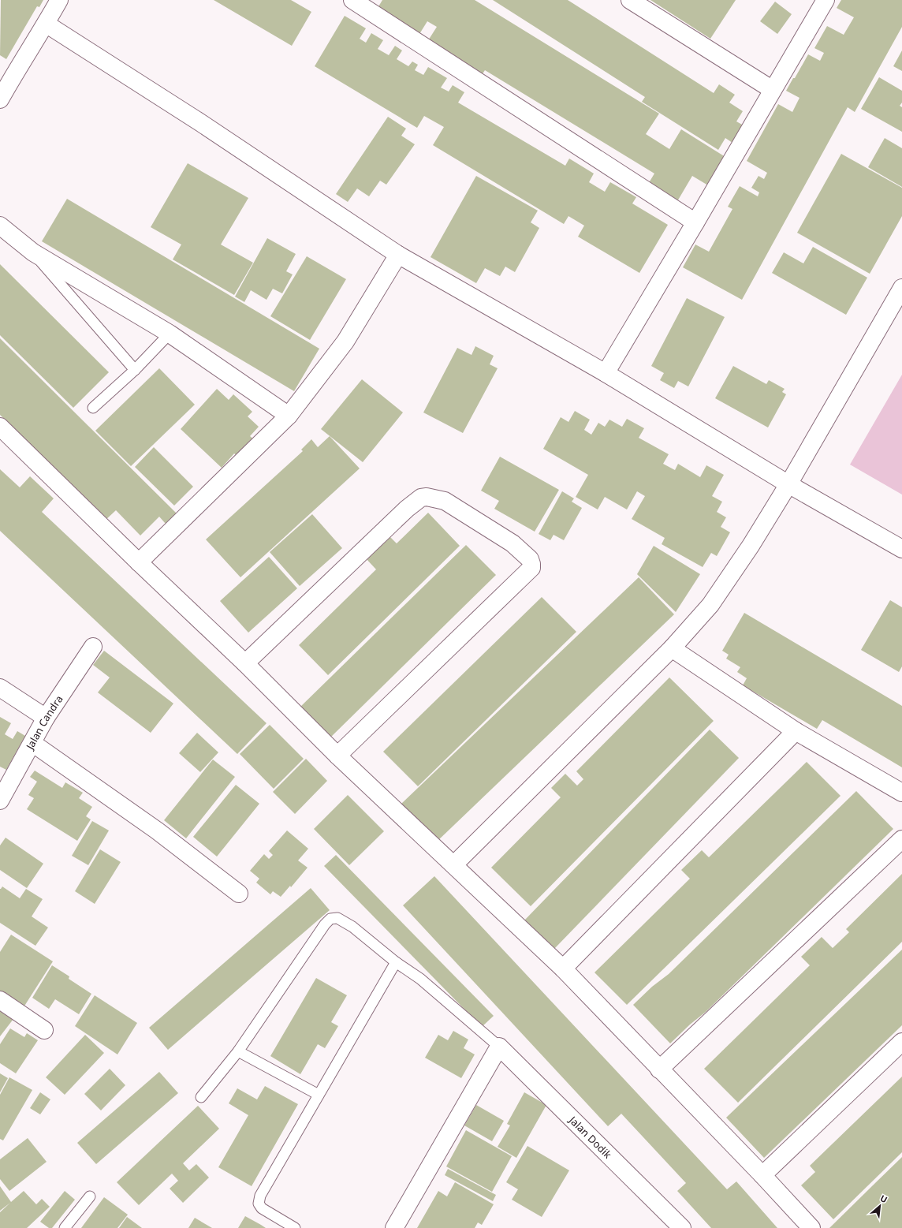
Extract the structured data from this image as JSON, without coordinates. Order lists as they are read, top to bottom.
{
  "streets": {
    "street": ["Jalan Candra", "Jalan Dodik"]
  },
  "north": "top right"
}
